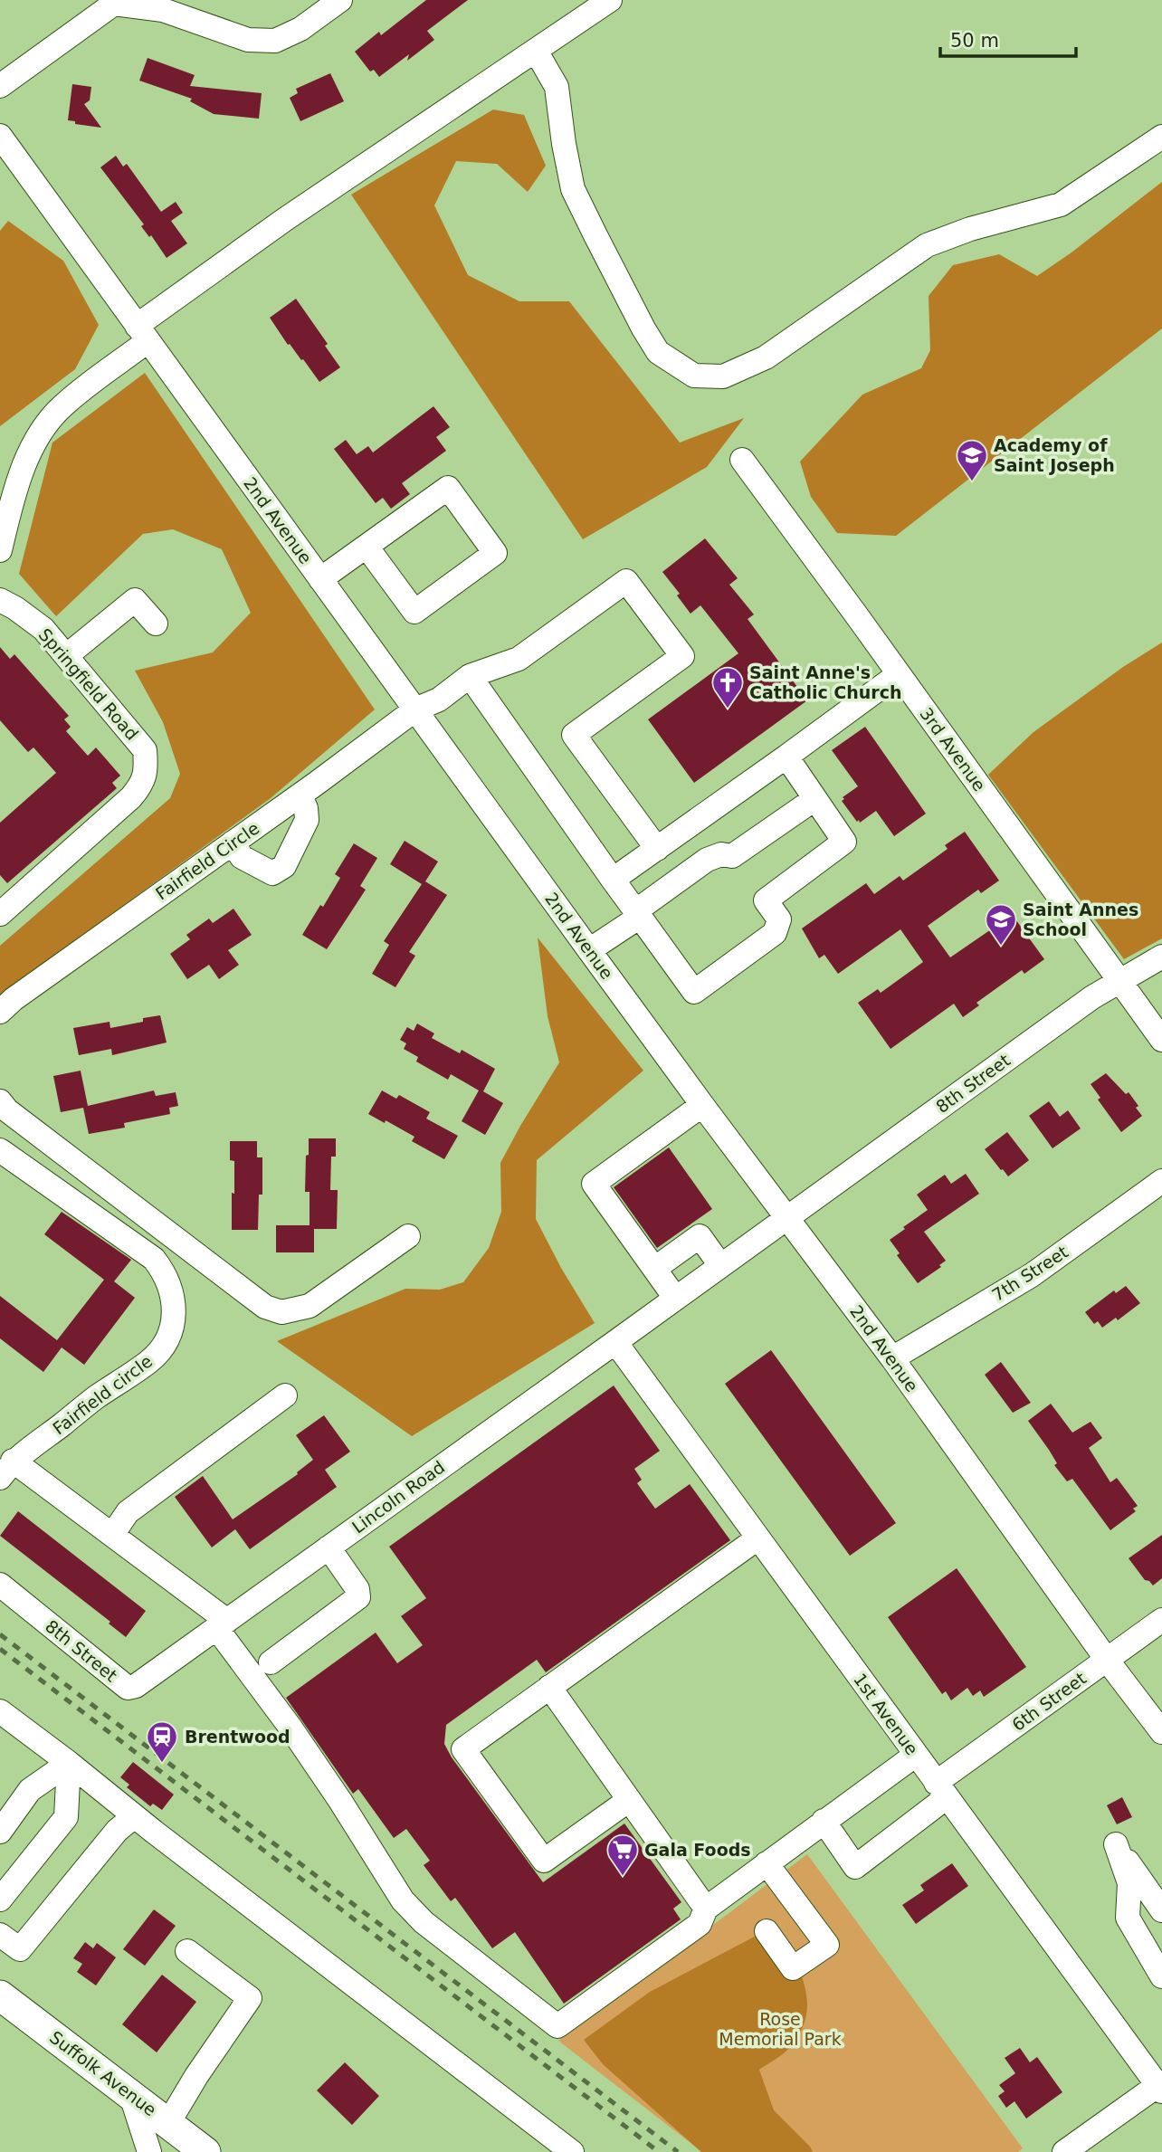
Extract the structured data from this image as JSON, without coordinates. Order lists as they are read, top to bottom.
{
  "streets": {
    "main road": ["Suffolk Avenue"],
    "street": [
      "2nd Avenue",
      "Springfield Road",
      "3rd Avenue",
      "Fairfield Circle",
      "8th Street",
      "7th Street",
      "Fairfield circle",
      "Lincoln Road",
      "6th Street",
      "1st Avenue"
    ]
  },
  "crossings": [
    ["2nd Avenue", "Fairfield Circle"],
    ["2nd Avenue", "8th Street"],
    ["2nd Avenue", "7th Street"],
    ["2nd Avenue", "Lincoln Road"],
    ["2nd Avenue", "6th Street"],
    ["3rd Avenue", "8th Street"],
    ["8th Street", "Lincoln Road"],
    ["Lincoln Road", "1st Avenue"],
    ["6th Street", "1st Avenue"]
  ],
  "parks": ["Rose Memorial Park"],
  "places": {
    "school or university": ["Academy of Saint Joseph", "Saint Annes School"],
    "church": ["Saint Anne's Catholic Church"],
    "station": ["Brentwood"],
    "supermarket": ["Gala Foods"]
  },
  "scale_bar": "50 m"
}
